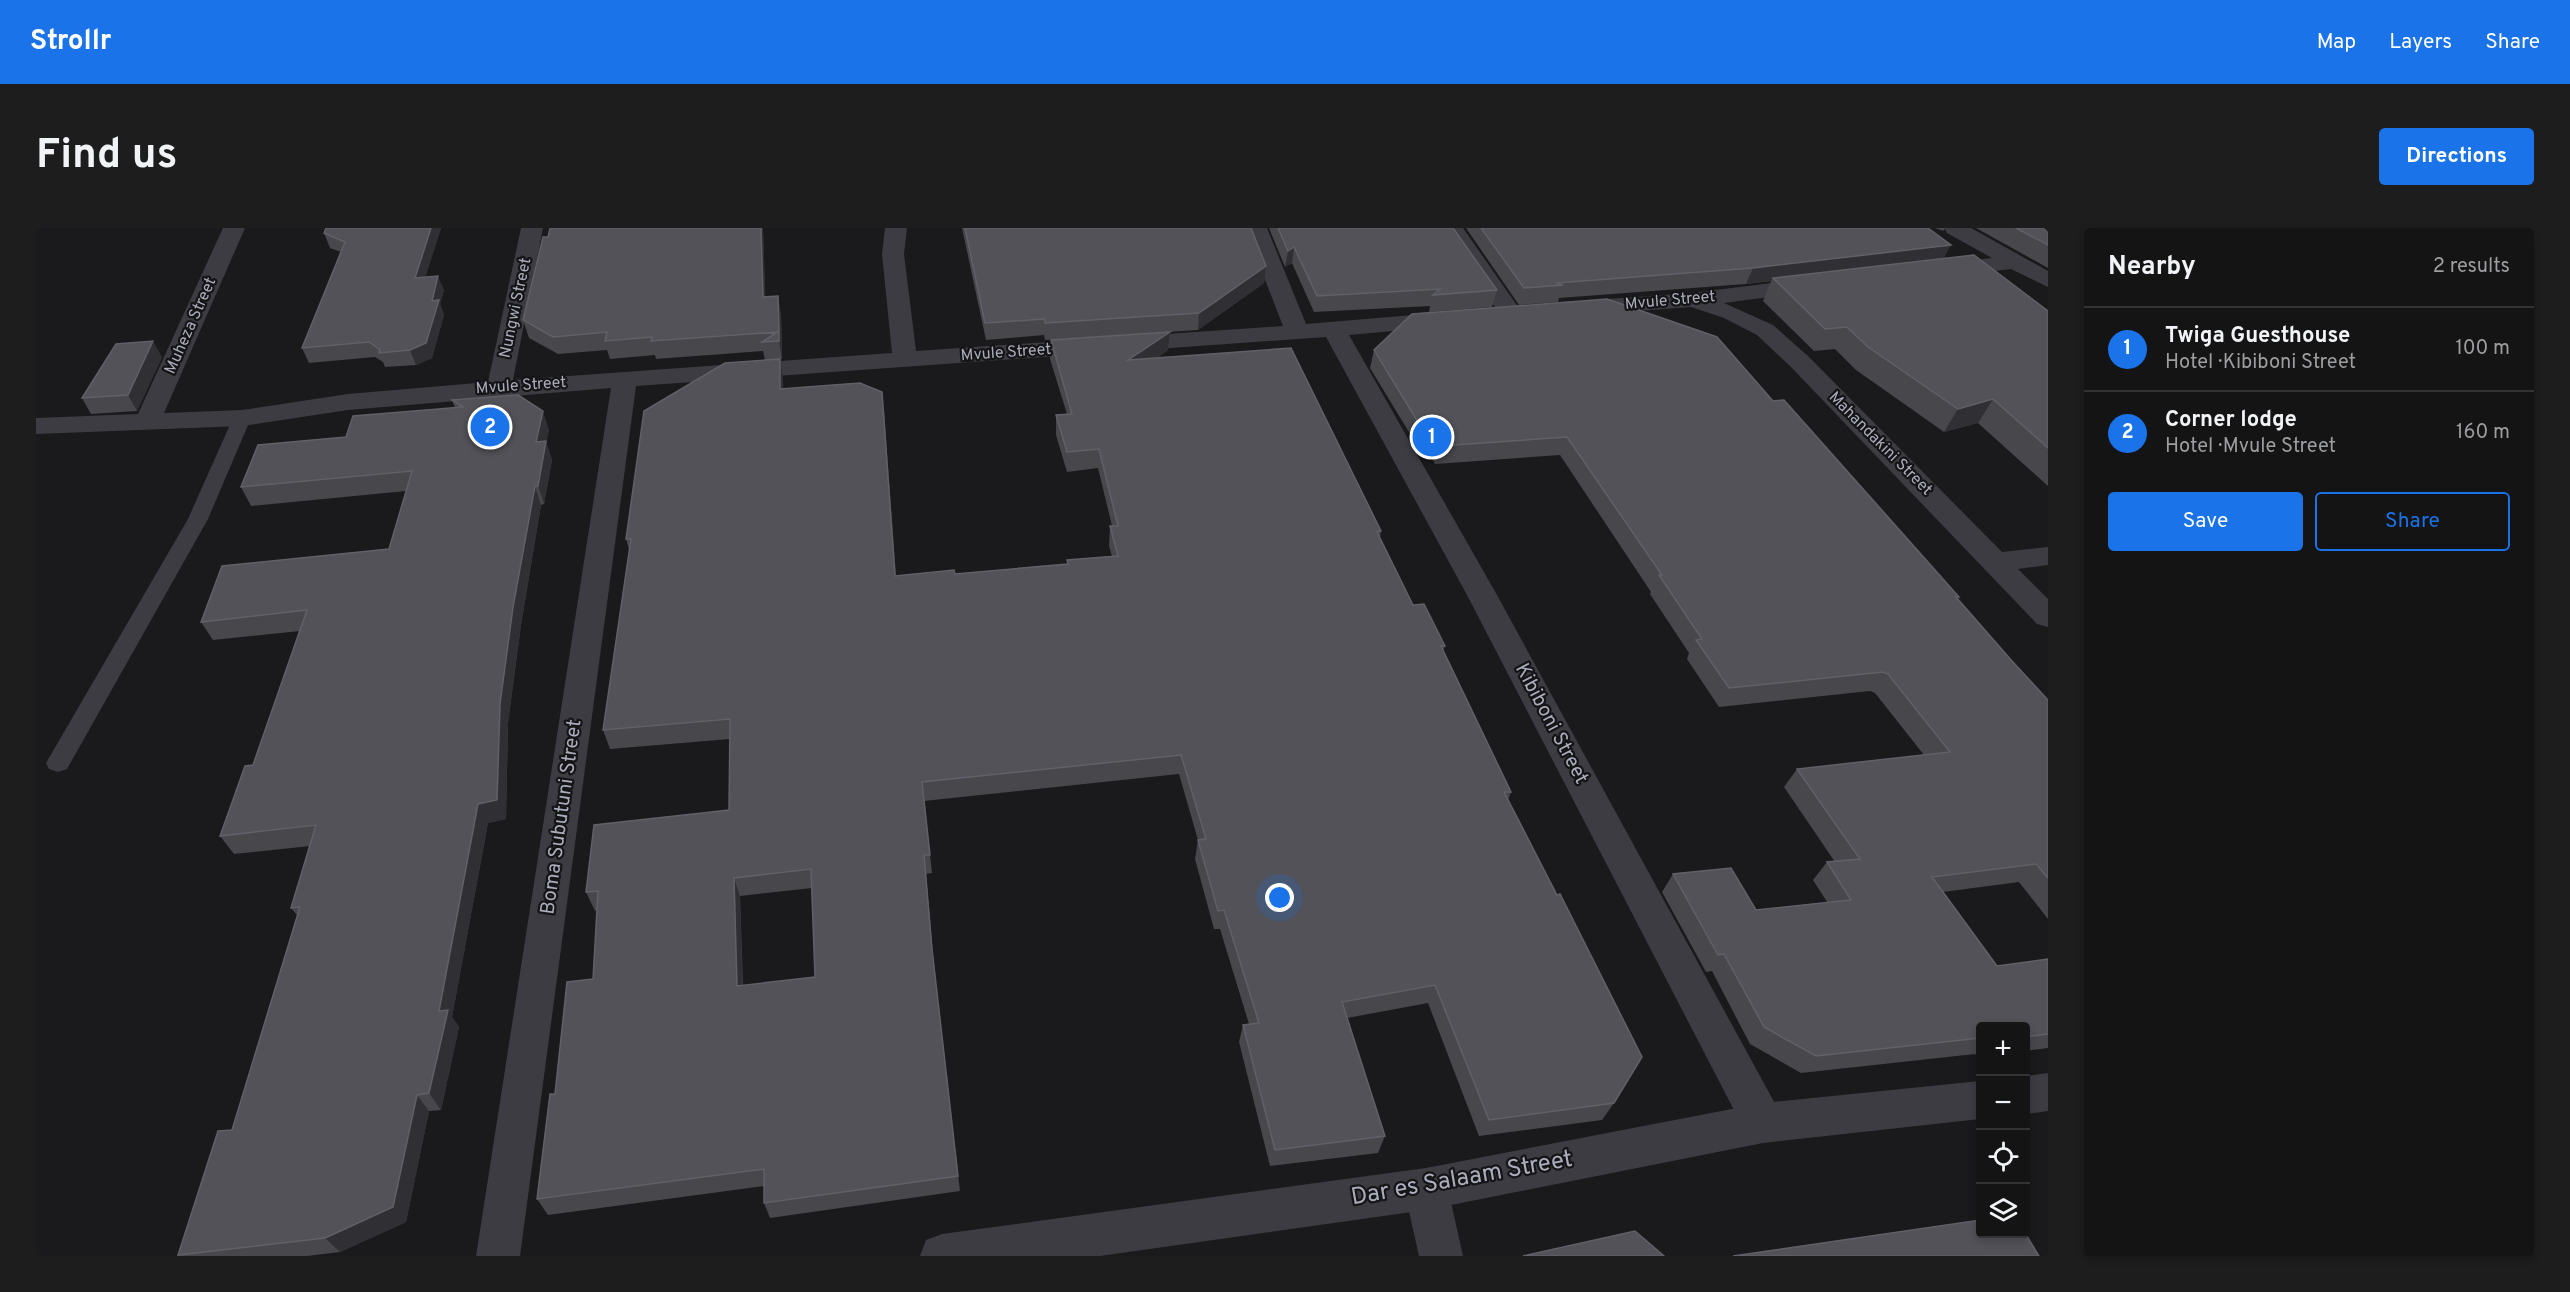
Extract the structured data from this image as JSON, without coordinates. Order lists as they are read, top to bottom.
{
  "streets": {
    "street": [
      "Mvule Street",
      "Nungwi Street",
      "Muheza Street",
      "Mahandakini Street",
      "Kibiboni Street",
      "Boma Subutuni Street",
      "Dar es Salaam Street"
    ]
  },
  "crossings": [
    ["Mvule Street", "Nungwi Street"],
    ["Mvule Street", "Muheza Street"],
    ["Mvule Street", "Mahandakini Street"],
    ["Mvule Street", "Kibiboni Street"],
    ["Mvule Street", "Boma Subutuni Street"],
    ["Kibiboni Street", "Dar es Salaam Street"]
  ],
  "page": {
    "header": "Strollr",
    "nav": ["Map", "Layers", "Share"],
    "buttons": [
      "Directions",
      ["Save", "Share"]
    ],
    "title": "Find us",
    "heading": ["Nearby", "2 results"],
    "list": [
      {
        "mark": "1",
        "name": "Twiga Guesthouse",
        "note": "Hotel · Kibiboni Street",
        "value": "100 m"
      },
      {
        "mark": "2",
        "name": "Corner lodge",
        "note": "Hotel · Mvule Street",
        "value": "160 m"
      }
    ],
    "pins": ["2", "1"],
    "map_buttons": ["+", "−"]
  }
}
